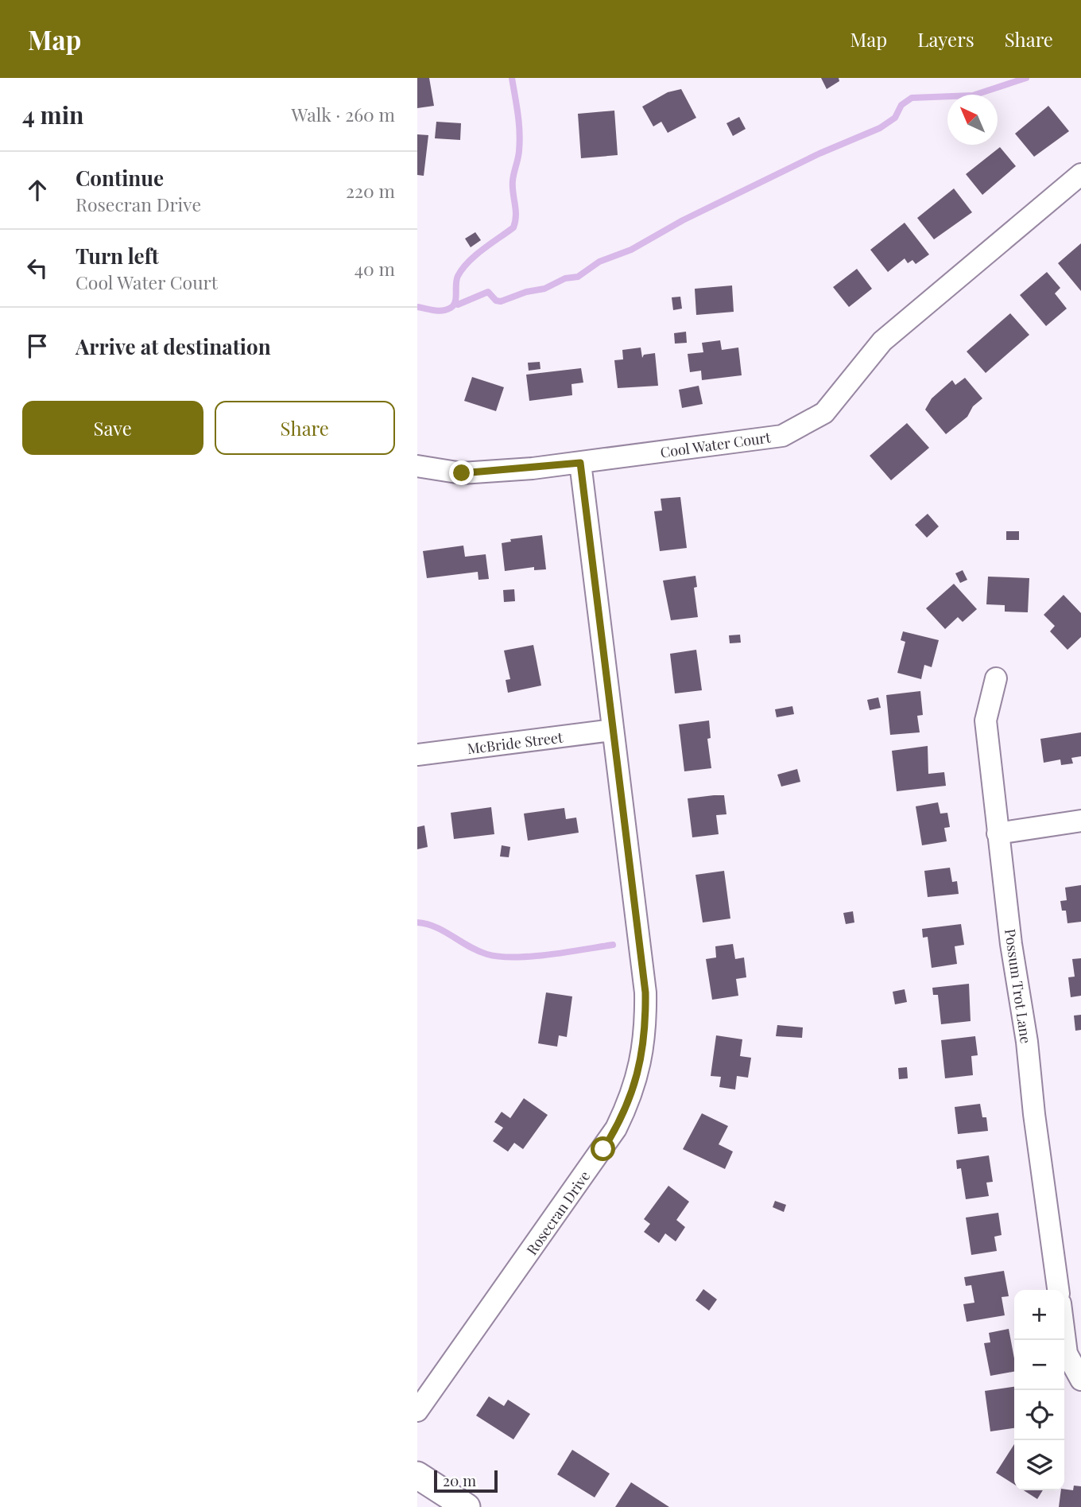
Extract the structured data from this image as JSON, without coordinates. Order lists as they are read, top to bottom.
{
  "streets": {
    "street": [
      "Cool Water Court",
      "McBride Street",
      "Possum Trot Lane",
      "Rosecran Drive"
    ]
  },
  "crossings": [
    ["Cool Water Court", "Rosecran Drive"],
    ["McBride Street", "Rosecran Drive"]
  ],
  "scale_bar": "20 m",
  "north": "top left",
  "page": {
    "header": "Map",
    "nav": ["Map", "Layers", "Share"],
    "heading": ["4 min", "Walk · 260 m"],
    "list": [
      ["Continue", "Rosecran Drive", "220 m"],
      ["Turn left", "Cool Water Court", "40 m"],
      "Arrive at destination"
    ],
    "buttons": ["Save", "Share"],
    "map_buttons": ["+", "−"],
    "scale": "20 m"
  }
}
